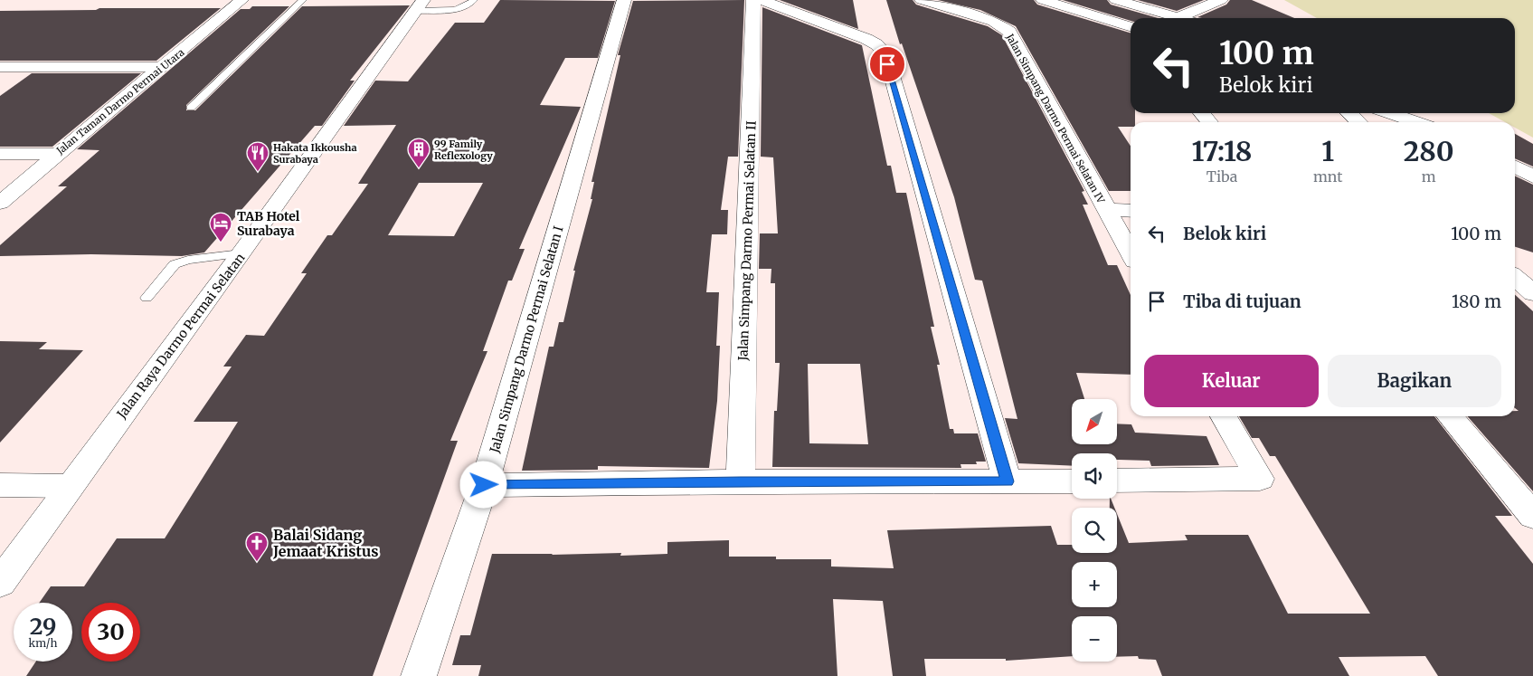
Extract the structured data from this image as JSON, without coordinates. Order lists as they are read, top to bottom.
{
  "streets": {
    "street": [
      "Jalan Taman Darmo Permai Utara",
      "Jalan Simpang Darmo Permai Selatan IV",
      "Jalan Simpang Darmo Permai Selatan II",
      "Jalan Raya Darmo Permai Selatan",
      "Jalan Simpang Darmo Permai Selatan I"
    ]
  },
  "places": {
    "building": ["99 Family Reflexology"],
    "restaurant": ["Hakata Ikkousha Surabaya"],
    "hotel": ["TAB Hotel Surabaya"],
    "church": ["Balai Sidang Jemaat Kristus"]
  },
  "north": "bottom left",
  "page": {
    "turn": ["100 m", "Belok kiri"],
    "eta": [
      "17:18",
      "Tiba",
      "1",
      "mnt",
      "280",
      "m"
    ],
    "list": [
      {
        "name": "Belok kiri",
        "value": "100 m"
      },
      {
        "name": "Tiba di tujuan",
        "value": "180 m"
      }
    ],
    "buttons": ["Keluar", "Bagikan"],
    "map_buttons": ["+", "−"],
    "speed": "29 km/h",
    "limit": "30"
  }
}
